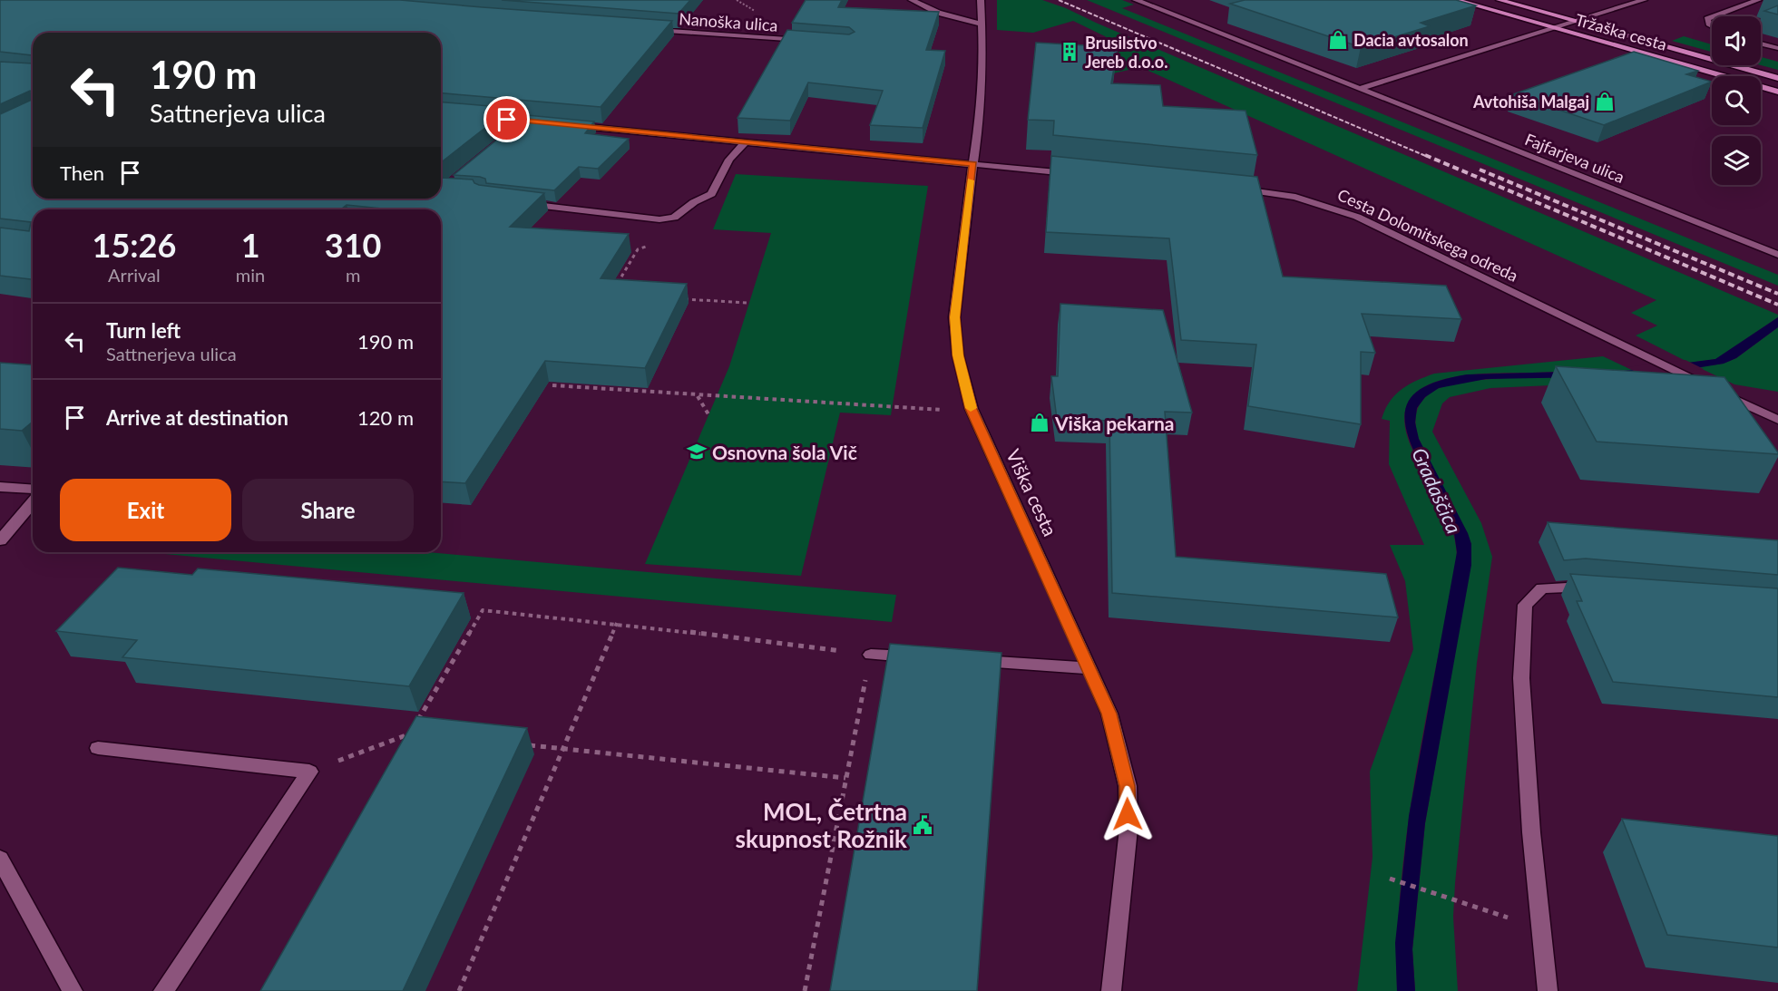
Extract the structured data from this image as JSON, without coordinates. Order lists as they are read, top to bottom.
{
  "streets": {
    "main road": ["Tržaška cesta"],
    "street": [
      "Nanoška ulica",
      "Fajfarjeva ulica",
      "Cesta Dolomitskega odreda",
      "Viška cesta"
    ]
  },
  "water": ["Gradaščica"],
  "places": {
    "shop": ["Dacia avtosalon", "Avtohiša Malgaj", "Viška pekarna"],
    "building": ["Brusilstvo Jereb d.o.o."],
    "school or university": ["Osnovna šola Vič"],
    "public building": ["MOL, Četrtna skupnost Rožnik"]
  },
  "page": {
    "turn": ["190 m", "Sattnerjeva ulica"],
    "then": "Then",
    "eta": [
      "15:26",
      "Arrival",
      "1",
      "min",
      "310",
      "m"
    ],
    "list": [
      {
        "name": "Turn left",
        "note": "Sattnerjeva ulica",
        "value": "190 m"
      },
      {
        "name": "Arrive at destination",
        "value": "120 m"
      }
    ],
    "buttons": ["Exit", "Share"]
  }
}
